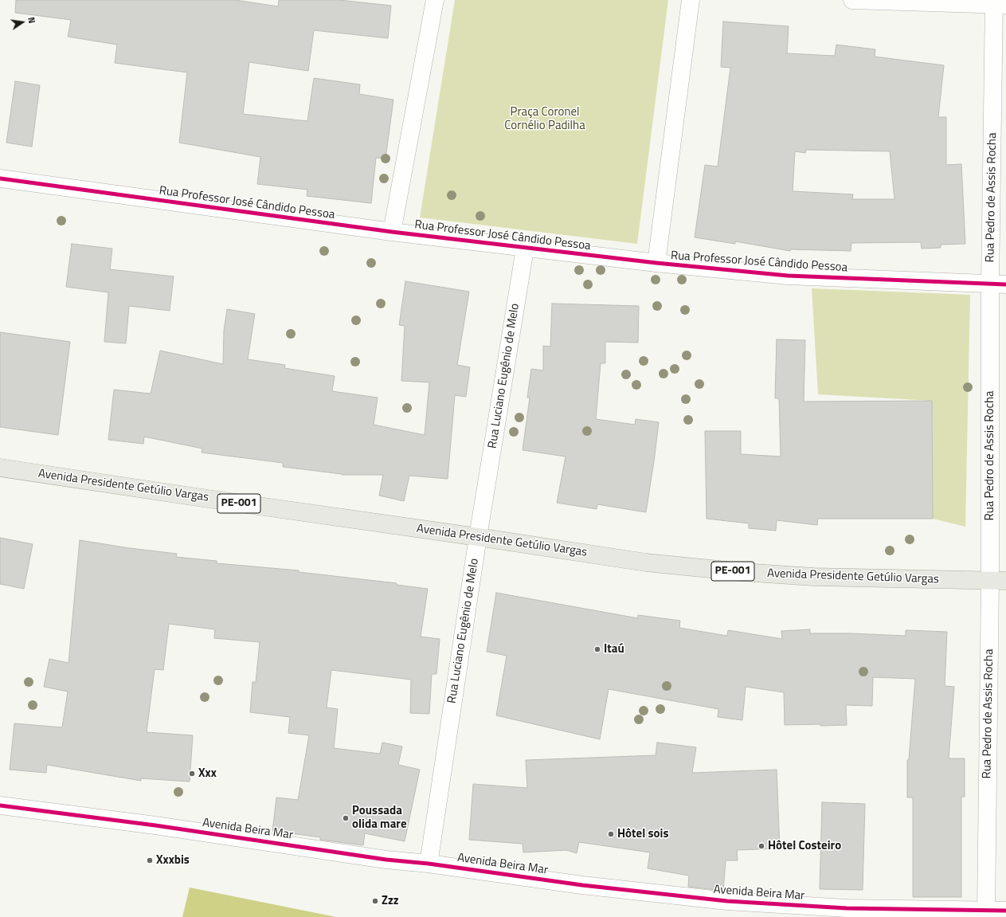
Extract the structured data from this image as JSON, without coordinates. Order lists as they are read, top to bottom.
{
  "streets": {
    "main road": ["Avenida Presidente Getúlio Vargas", "PE-001"],
    "street": [
      "Rua Pedro de Assis Rocha",
      "Rua Professor José Cândido Pessoa",
      "Rua Luciano Eugênio de Melo",
      "Avenida Beira Mar"
    ]
  },
  "crossings": [
    ["Rua Pedro de Assis Rocha", "Rua Professor José Cândido Pessoa"],
    ["Rua Pedro de Assis Rocha", "Avenida Presidente Getúlio Vargas"],
    ["Rua Pedro de Assis Rocha", "Avenida Beira Mar"],
    ["Rua Professor José Cândido Pessoa", "Rua Luciano Eugênio de Melo"],
    ["Rua Luciano Eugênio de Melo", "Avenida Presidente Getúlio Vargas"],
    ["Rua Luciano Eugênio de Melo", "Avenida Beira Mar"]
  ],
  "parks": ["Praça Coronel Cornélio Padilha"],
  "places": [
    "Itaú",
    "Xxx",
    "Poussada olida mare",
    "Hôtel sois",
    "Hôtel Costeiro",
    "Xxxbis",
    "Zzz"
  ],
  "north": "right"
}
